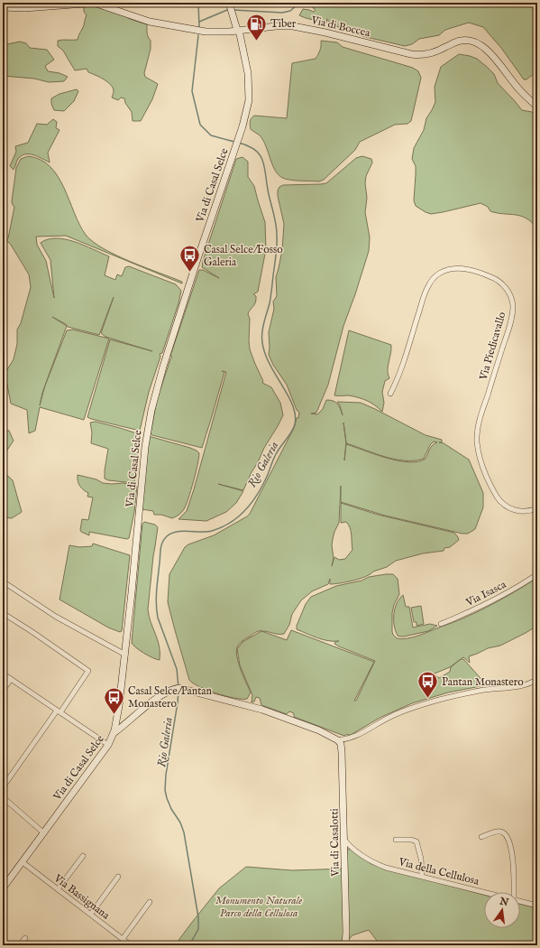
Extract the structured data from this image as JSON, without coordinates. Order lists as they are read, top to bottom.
{
  "streets": {
    "main road": ["Via di Boccea", "Via di Casal Selce", "Via di Casalotti"],
    "street": [
      "Via Piedicavallo",
      "Via Isasca",
      "Via della Cellulosa",
      "Via Bassignana"
    ]
  },
  "crossings": [
    ["Via di Boccea", "Via di Casal Selce"],
    ["Via di Casal Selce", "Via Bassignana"],
    ["Via di Casalotti", "Via della Cellulosa"]
  ],
  "water": ["Rio Galeria"],
  "parks": ["Monumento Naturale Parco della Cellulosa"],
  "places": {
    "fuel station": ["Tiber"],
    "bus stop": ["Casal Selce/Fosso Galeria", "Pantan Monastero", "Casal Selce/Pantan Monastero"]
  },
  "north": "top"
}
